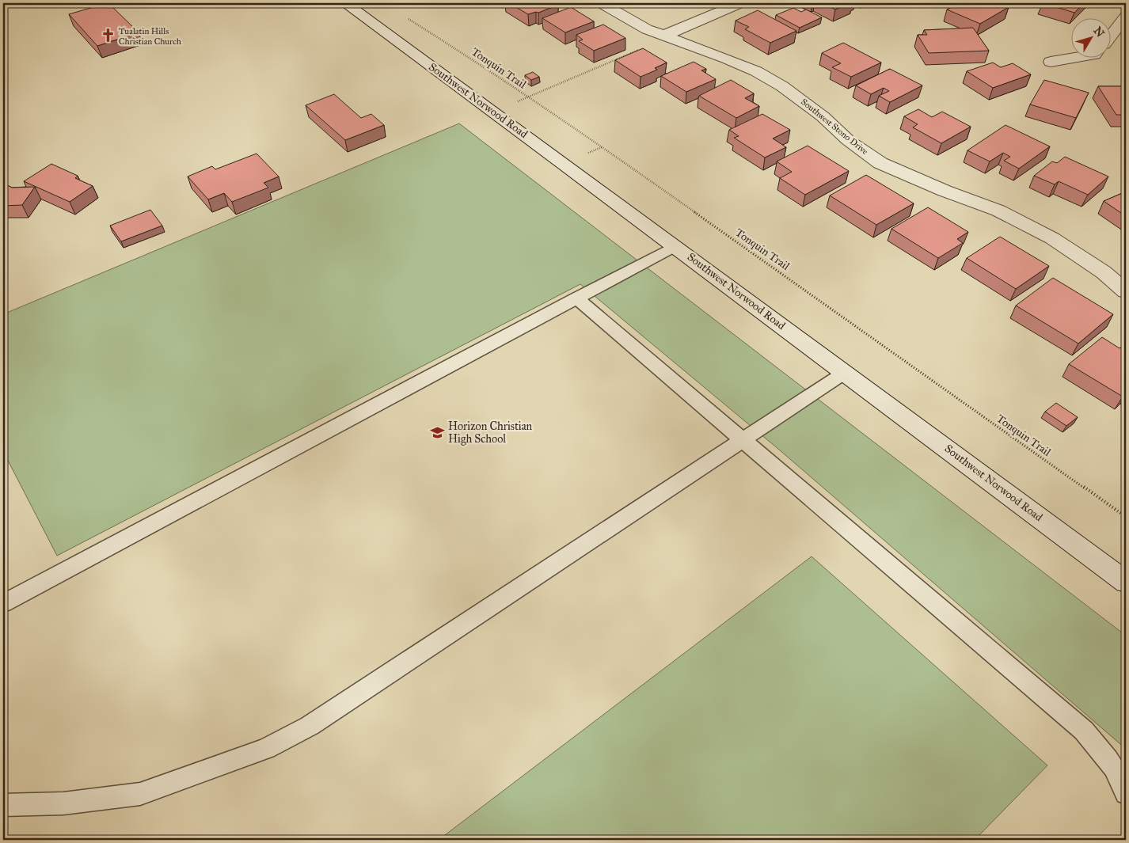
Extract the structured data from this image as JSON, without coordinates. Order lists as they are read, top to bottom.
{
  "streets": {
    "street": ["Southwest Norwood Road", "Southwest Stono Drive"],
    "path": ["Tonquin Trail"]
  },
  "places": {
    "church": ["Tualatin Hills Christian Church"],
    "school or university": ["Horizon Christian High School"]
  },
  "north": "top right"
}
